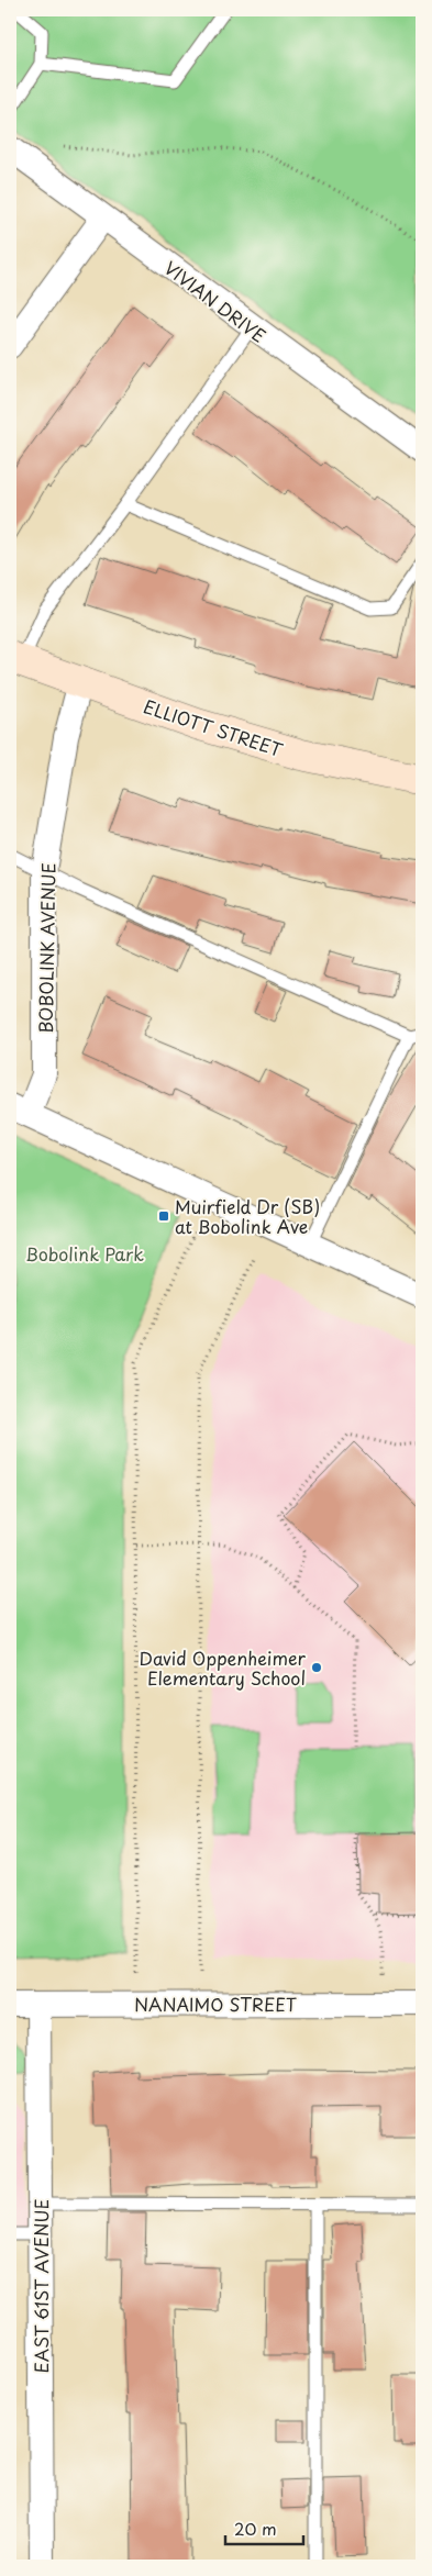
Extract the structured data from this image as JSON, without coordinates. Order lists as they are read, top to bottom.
{
  "streets": {
    "street": [
      "VIVIAN DRIVE",
      "ELLIOTT STREET",
      "BOBOLINK AVENUE",
      "NANAIMO STREET",
      "EAST 61ST AVENUE"
    ]
  },
  "crossings": [
    ["ELLIOTT STREET", "BOBOLINK AVENUE"],
    ["NANAIMO STREET", "EAST 61ST AVENUE"]
  ],
  "parks": ["Bobolink Park"],
  "places": {
    "transit": ["Muirfield Dr (SB) at Bobolink Ave"],
    "other": ["David Oppenheimer Elementary School"]
  },
  "scale_bar": "20 m"
}
